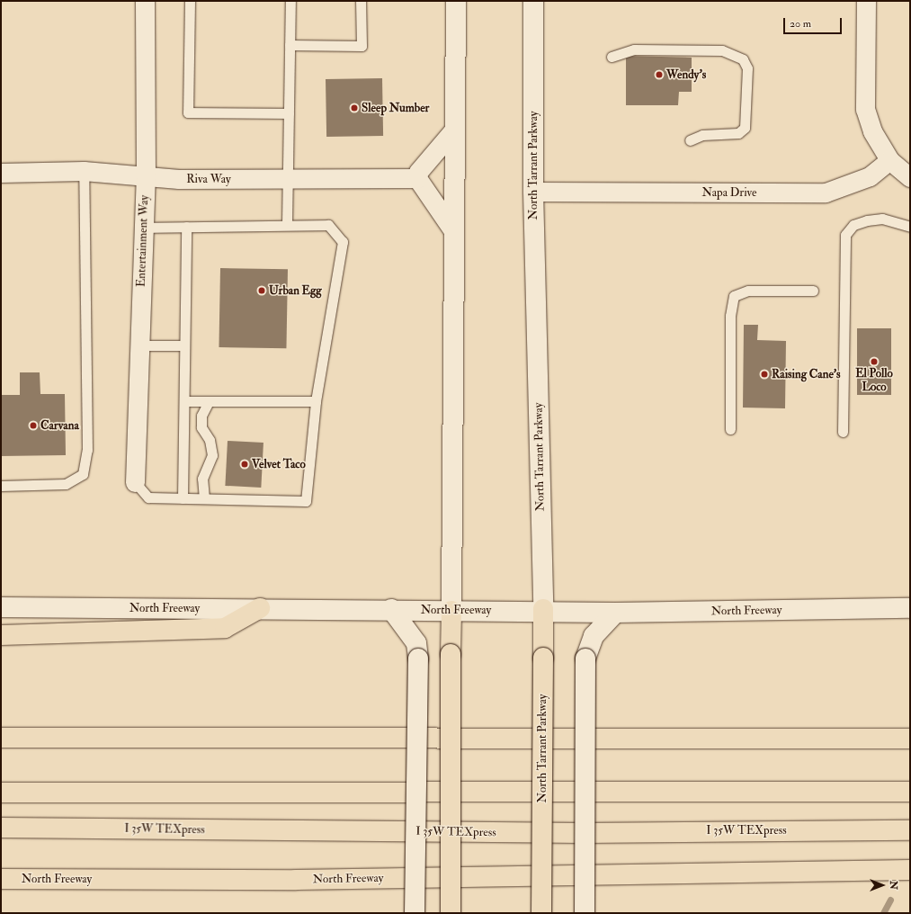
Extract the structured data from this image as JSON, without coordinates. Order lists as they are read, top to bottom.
{
  "streets": {
    "main road": ["North Tarrant Parkway", "North Freeway", "I 35W TEXpress"],
    "street": ["Riva Way", "Napa Drive", "Entertainment Way"]
  },
  "crossings": [
    ["North Tarrant Parkway", "Napa Drive"],
    ["North Tarrant Parkway", "North Freeway"],
    ["Riva Way", "Entertainment Way"]
  ],
  "places": [
    "Wendy's",
    "Sleep Number",
    "Urban Egg",
    "El Pollo Loco",
    "Raising Cane's",
    "Carvana",
    "Velvet Taco"
  ],
  "scale_bar": "20 m",
  "north": "right"
}
